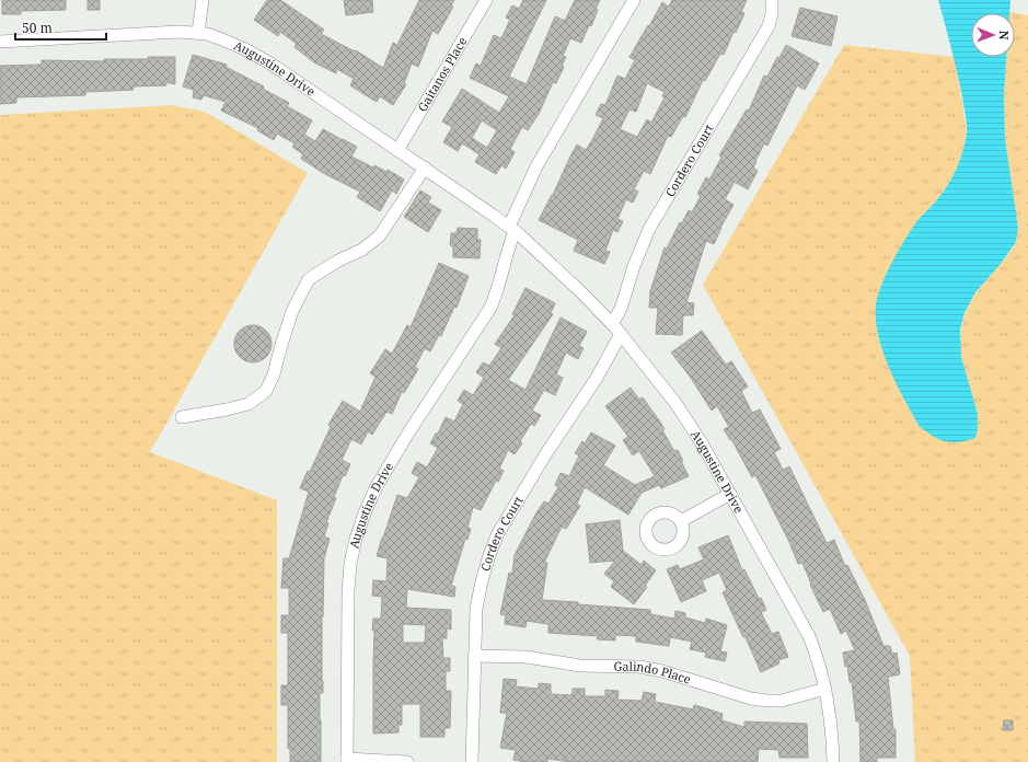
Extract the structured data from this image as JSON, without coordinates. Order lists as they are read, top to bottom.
{
  "streets": {
    "street": [
      "Augustine Drive",
      "Gaitanos Place",
      "Cordero Court",
      "Galindo Place"
    ]
  },
  "crossings": [
    ["Augustine Drive", "Gaitanos Place"],
    ["Augustine Drive", "Cordero Court"],
    ["Augustine Drive", "Galindo Place"],
    ["Cordero Court", "Galindo Place"]
  ],
  "scale_bar": "50 m",
  "north": "right"
}
